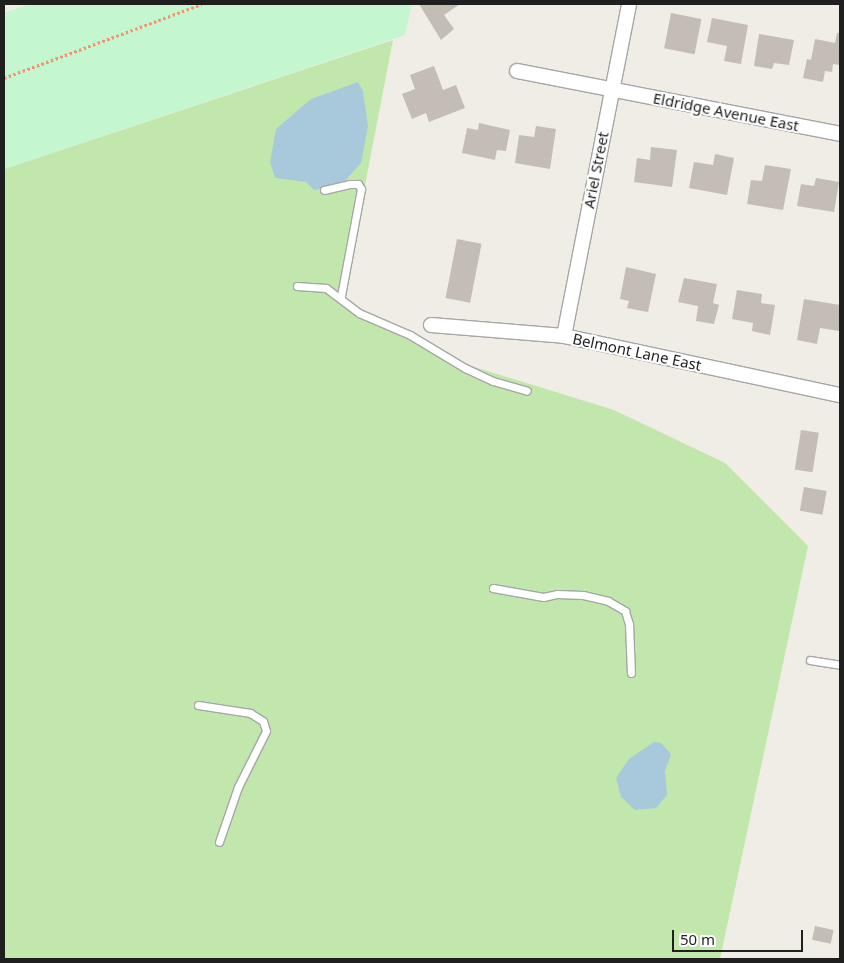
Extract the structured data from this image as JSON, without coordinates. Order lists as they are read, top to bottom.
{
  "streets": {
    "street": ["Eldridge Avenue East", "Ariel Street", "Belmont Lane East"]
  },
  "crossings": [
    ["Eldridge Avenue East", "Ariel Street"],
    ["Ariel Street", "Belmont Lane East"]
  ],
  "scale_bar": "50 m"
}
